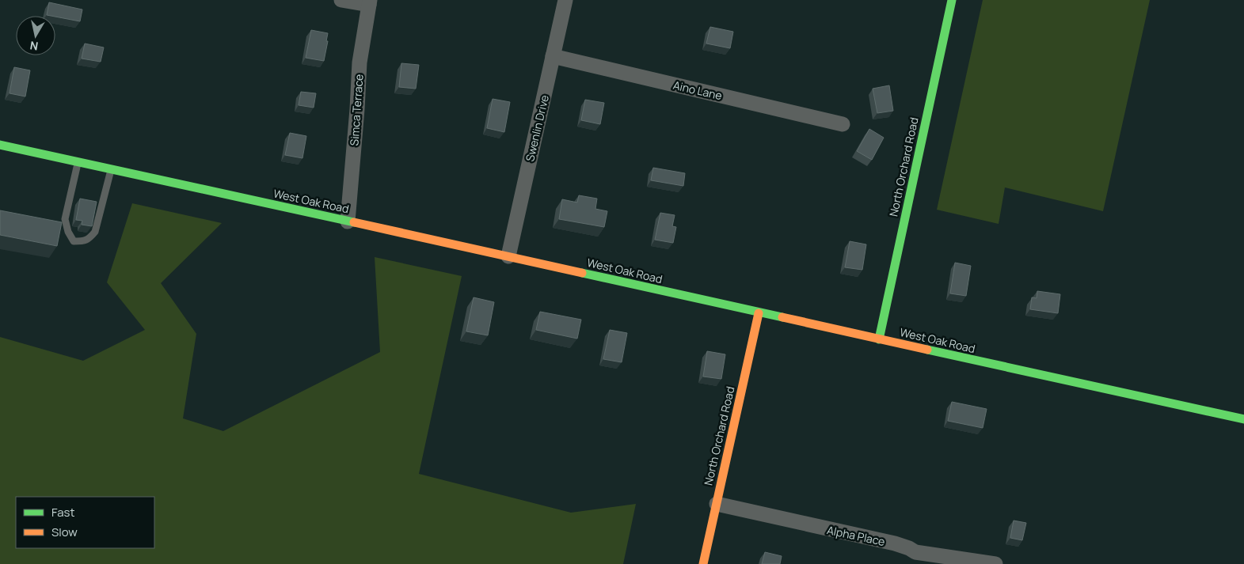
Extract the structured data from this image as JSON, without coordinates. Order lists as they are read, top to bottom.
{
  "streets": {
    "street": [
      "Aino Lane",
      "Simca Terrace",
      "Swenlin Drive",
      "North Orchard Road",
      "West Oak Road",
      "Alpha Place"
    ]
  },
  "crossings": [
    ["Aino Lane", "Swenlin Drive"],
    ["Simca Terrace", "West Oak Road"],
    ["Swenlin Drive", "West Oak Road"],
    ["North Orchard Road", "West Oak Road"],
    ["North Orchard Road", "Alpha Place"]
  ],
  "legend": ["Fast", "Slow"],
  "north": "bottom"
}
